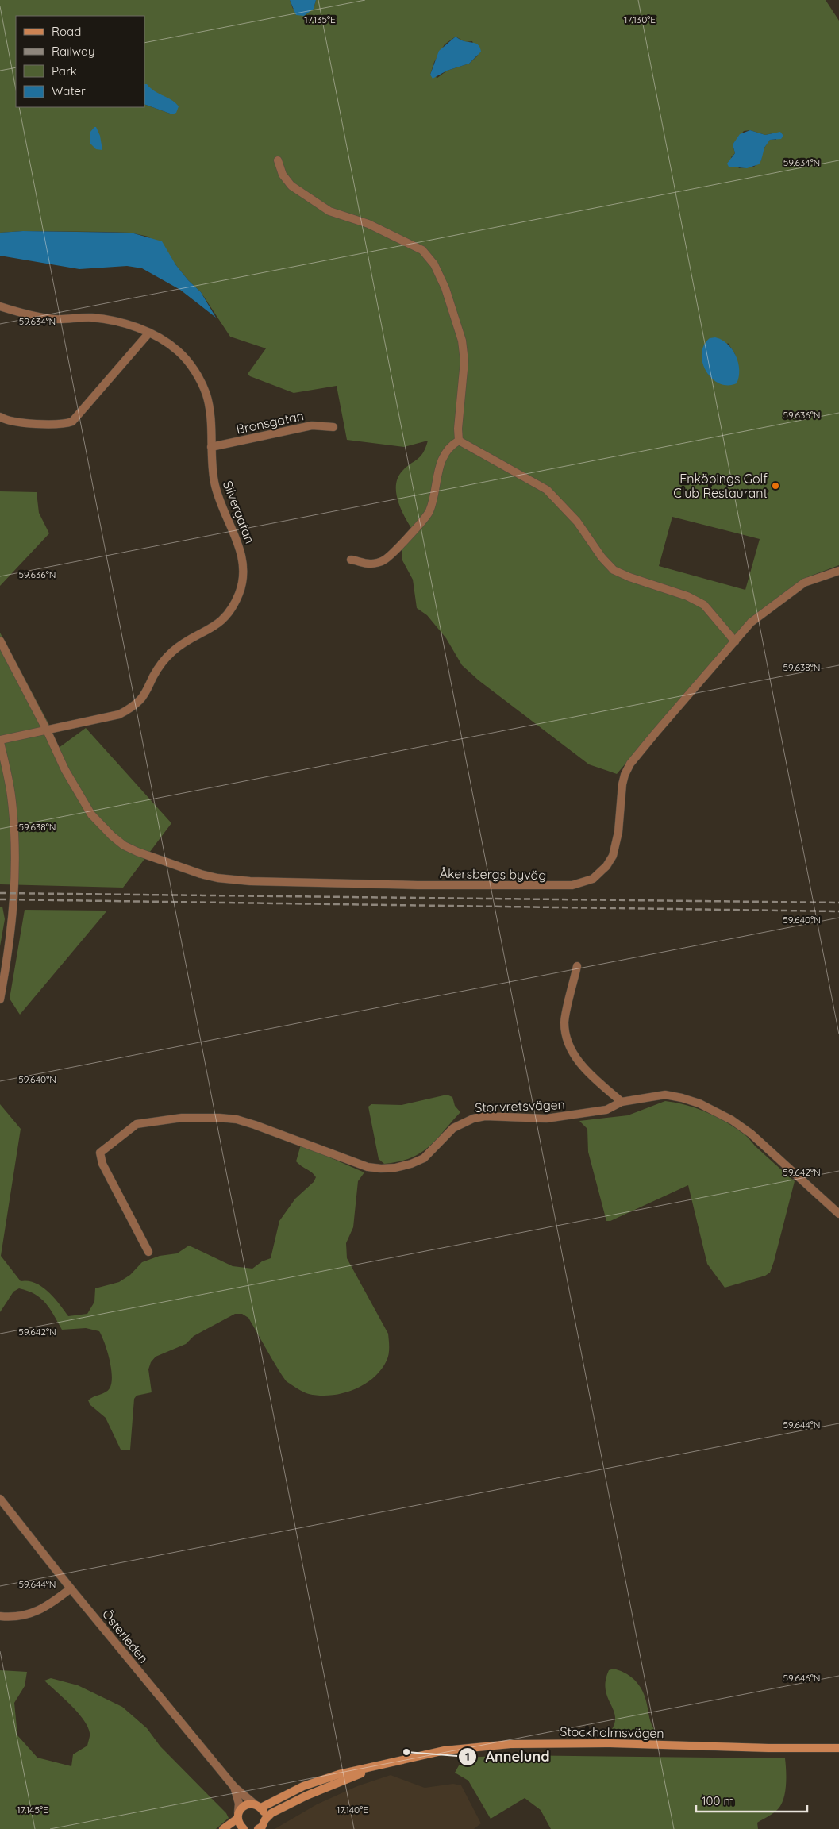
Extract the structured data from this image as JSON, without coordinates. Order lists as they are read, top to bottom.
{
  "streets": {
    "main road": ["Stockholmsvägen"],
    "street": [
      "Bronsgatan",
      "Silvergatan",
      "Åkersbergs byväg",
      "Storvretsvägen",
      "Österleden"
    ]
  },
  "crossings": [
    ["Bronsgatan", "Silvergatan"],
    ["Silvergatan", "Åkersbergs byväg"],
    ["Österleden", "Stockholmsvägen"]
  ],
  "places": ["Enköpings Golf Club Restaurant", "Annelund"],
  "legend": [
    "Road",
    "Railway",
    "Park",
    "Water"
  ],
  "scale_bar": "100 m",
  "coordinates": [
    "17.135°E",
    "17.130°E",
    "59.634°N",
    "59.636°N",
    "59.638°N",
    "59.640°N",
    "59.642°N",
    "59.644°N",
    "59.646°N",
    "17.145°E",
    "17.140°E"
  ]
}
